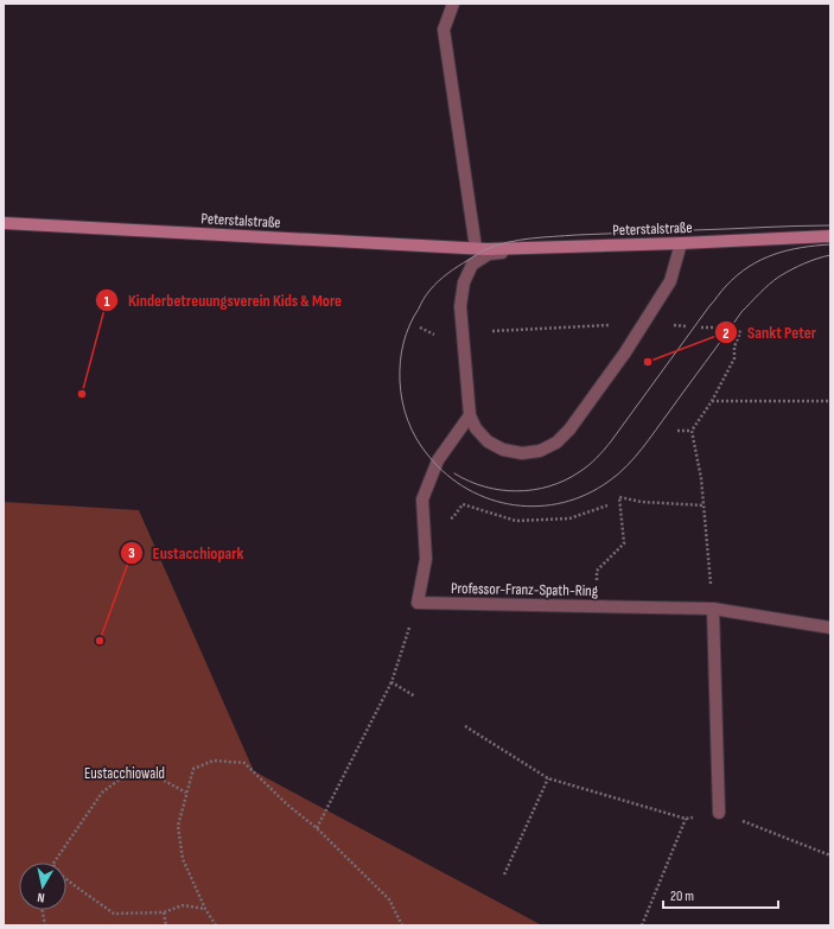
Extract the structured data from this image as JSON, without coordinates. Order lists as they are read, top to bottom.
{
  "streets": {
    "street": ["Peterstalstraße"],
    "lane": ["Professor-Franz-Spath-Ring"]
  },
  "parks": ["Eustacchiowald"],
  "places": ["Sankt Peter", "Kinderbetreuungsverein Kids & More", "Eustacchiopark"],
  "scale_bar": "20 m",
  "north": "bottom"
}
